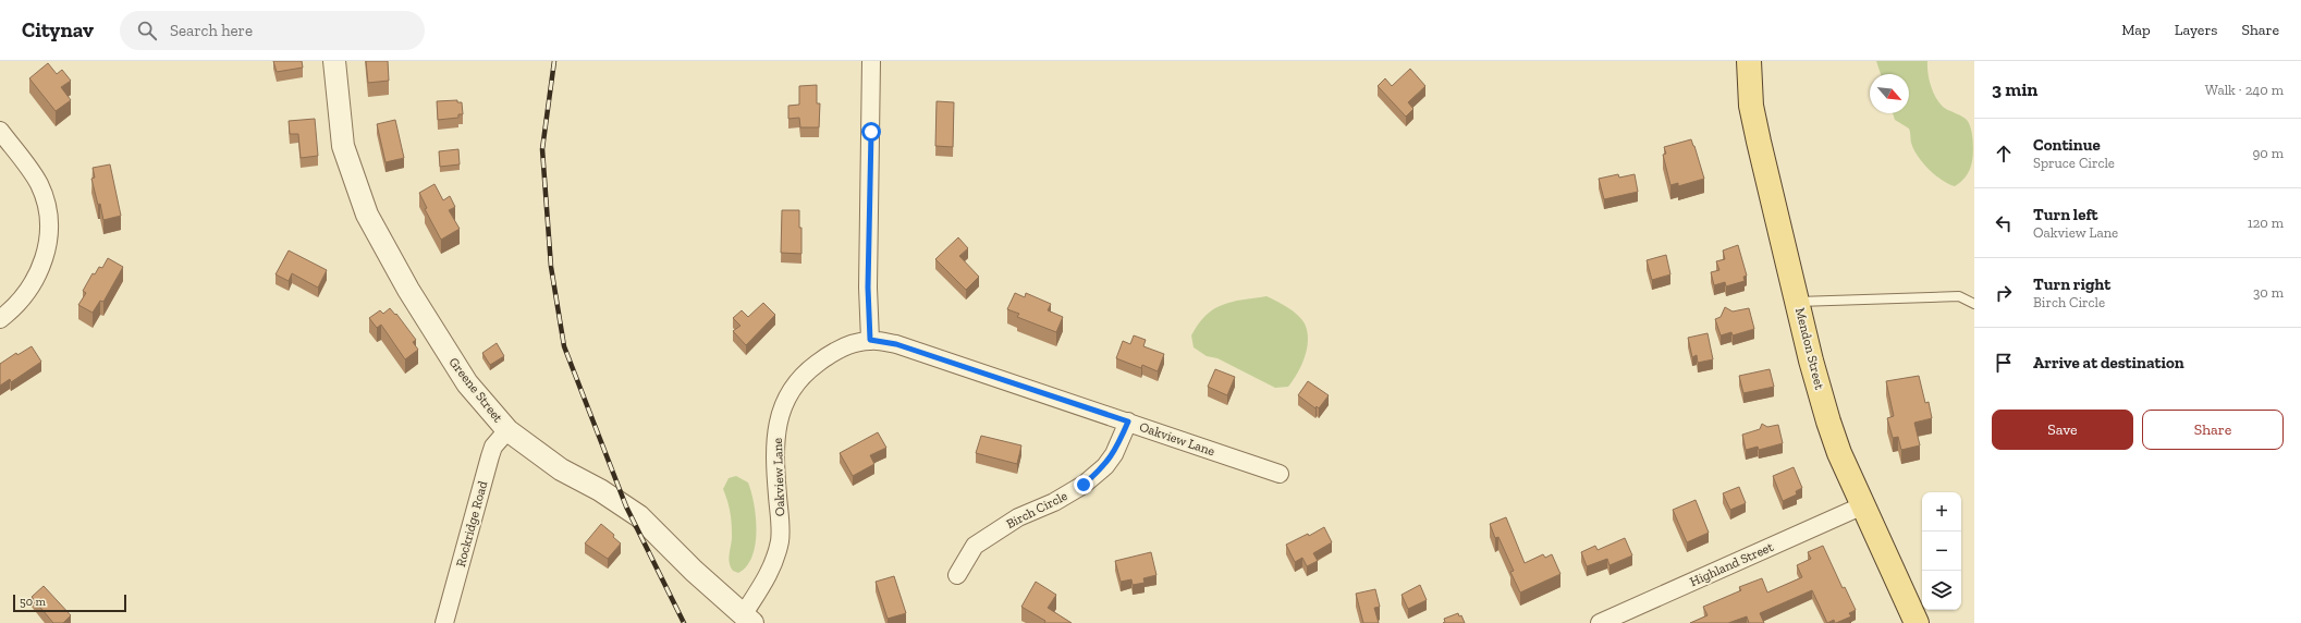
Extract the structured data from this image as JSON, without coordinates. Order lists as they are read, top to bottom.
{
  "streets": {
    "main road": ["Mendon Street"],
    "street": [
      "Greene Street",
      "Oakview Lane",
      "Birch Circle",
      "Rockridge Road",
      "Highland Street"
    ]
  },
  "crossings": [
    ["Mendon Street", "Highland Street"],
    ["Greene Street", "Oakview Lane"],
    ["Greene Street", "Rockridge Road"],
    ["Oakview Lane", "Birch Circle"]
  ],
  "scale_bar": "50 m",
  "north": "bottom right",
  "page": {
    "header": "Citynav",
    "search": "Search here",
    "nav": ["Map", "Layers", "Share"],
    "heading": ["3 min", "Walk · 240 m"],
    "list": [
      ["Continue", "Spruce Circle", "90 m"],
      ["Turn left", "Oakview Lane", "120 m"],
      ["Turn right", "Birch Circle", "30 m"],
      "Arrive at destination"
    ],
    "buttons": ["Save", "Share"],
    "map_buttons": ["+", "−"],
    "scale": "50 m"
  }
}
